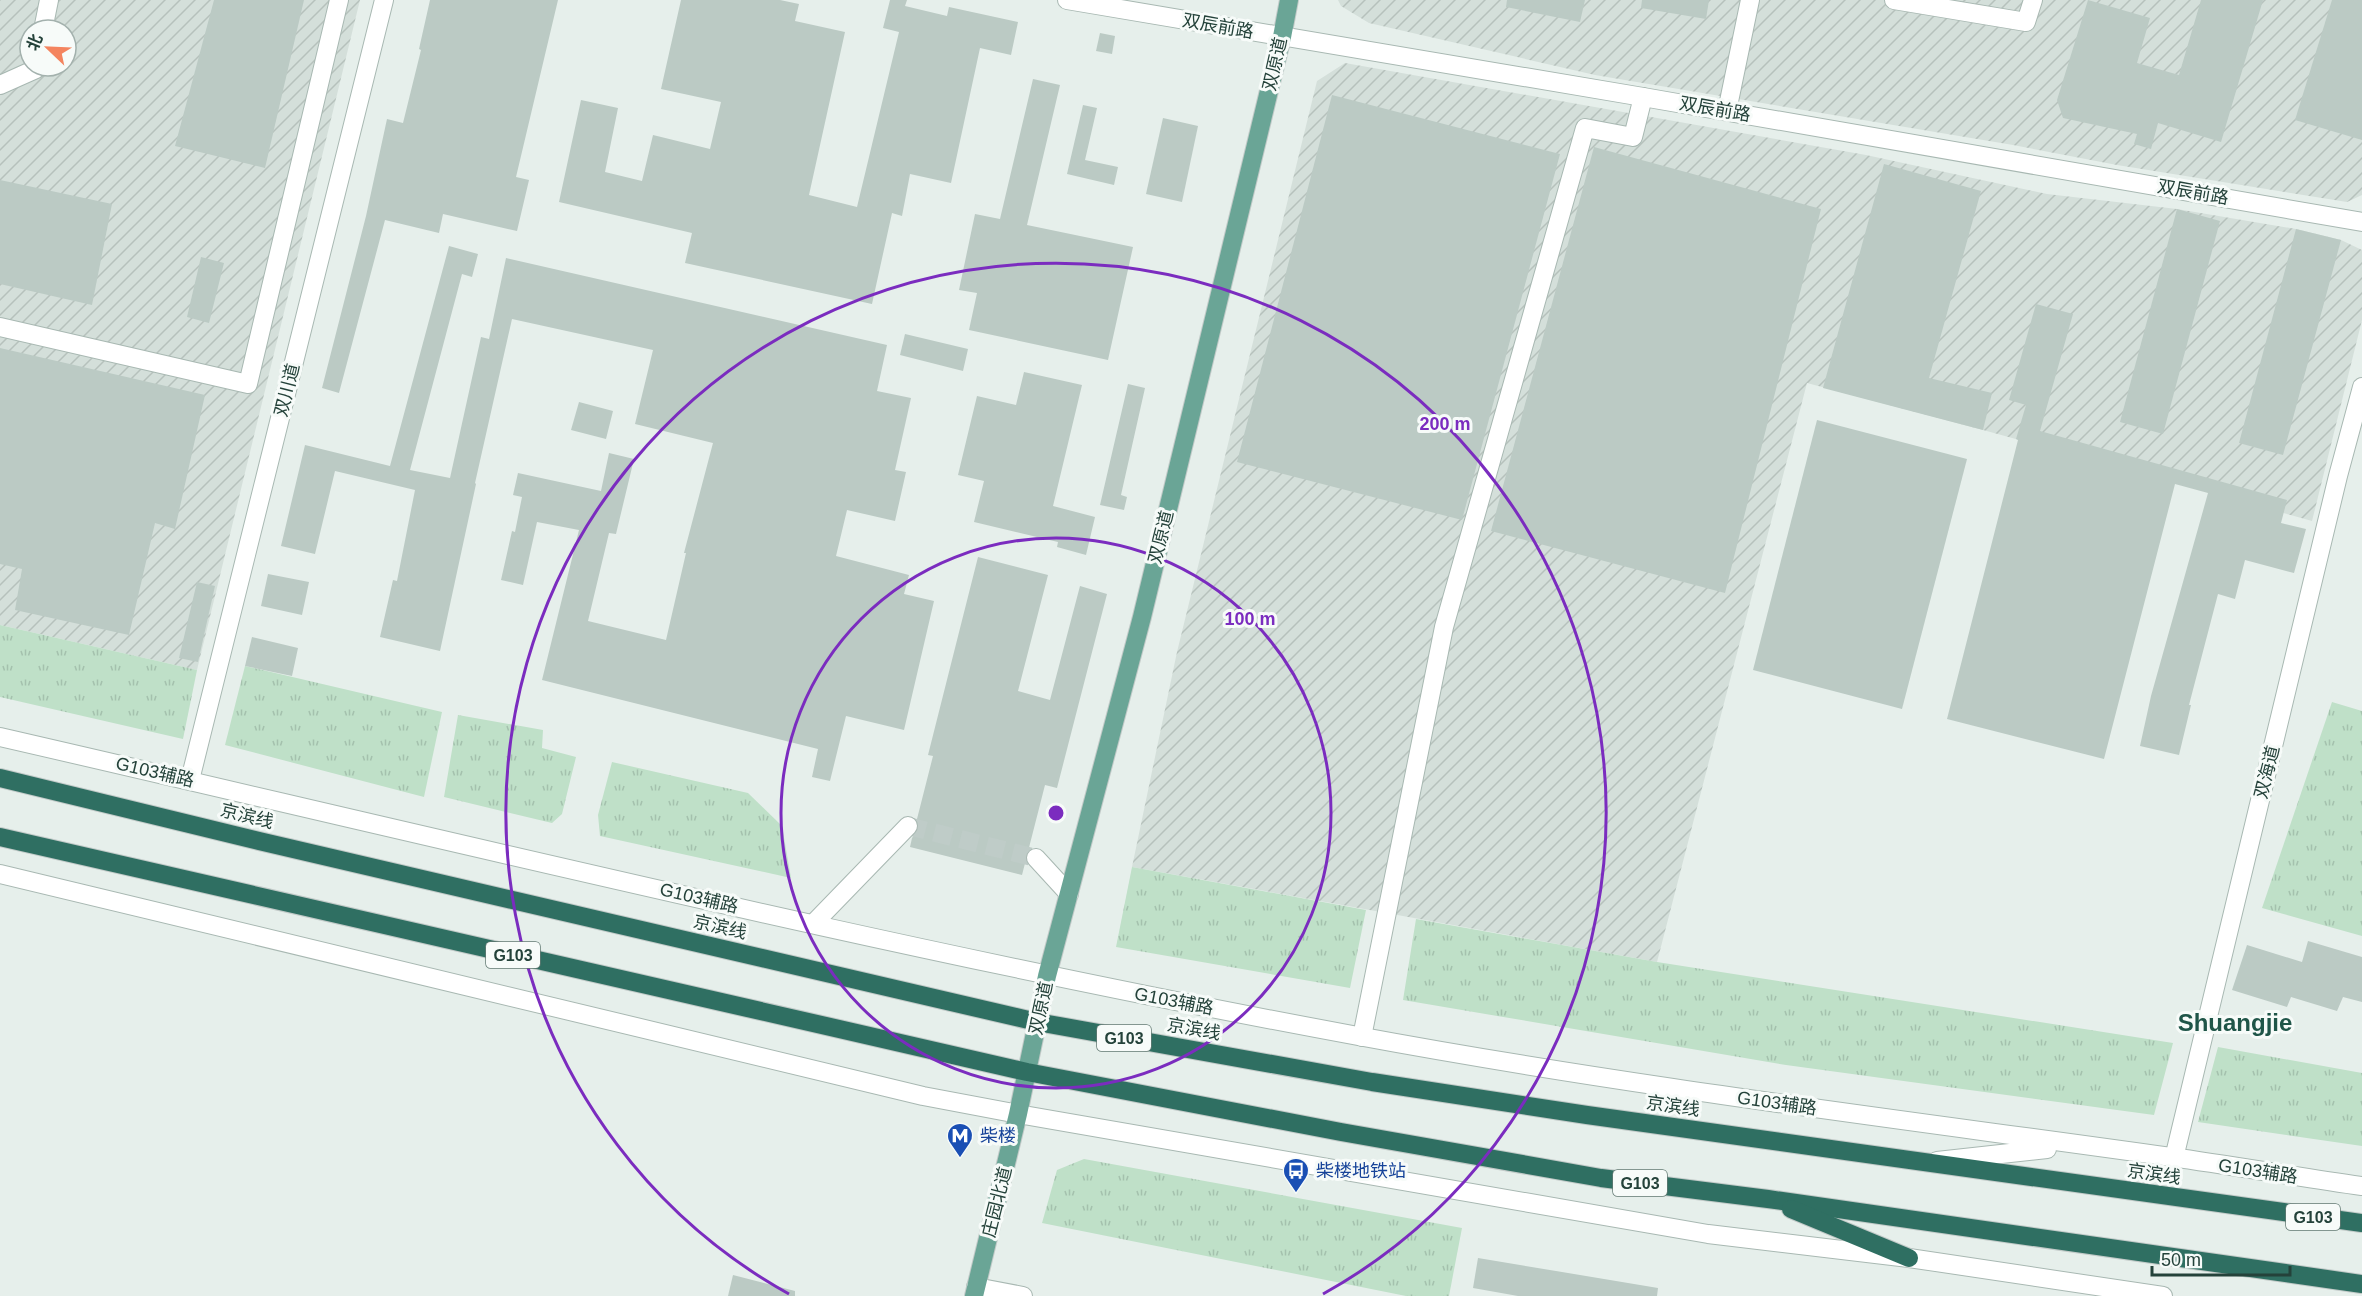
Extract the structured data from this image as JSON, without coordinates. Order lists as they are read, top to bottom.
{
  "streets": {
    "highway": ["京滨线", "G103"],
    "main road": ["双原道", "庄园北道"],
    "street": [
      "双辰前路",
      "双川道",
      "G103辅路",
      "双海道"
    ]
  },
  "crossings": [
    ["双辰前路", "双原道"],
    ["双原道", "G103辅路"],
    ["双原道", "京滨线"],
    ["双原道", "G103"],
    ["双原道", "庄园北道"],
    ["双川道", "G103辅路"],
    ["G103辅路", "双海道"],
    ["G103", "庄园北道"]
  ],
  "districts": ["Shuangjie"],
  "places": {
    "metro station": ["柴楼"],
    "bus stop": ["柴楼地铁站"]
  },
  "scale_bar": "50 m",
  "north": "top left",
  "rings": ["200 m", "100 m"]
}
